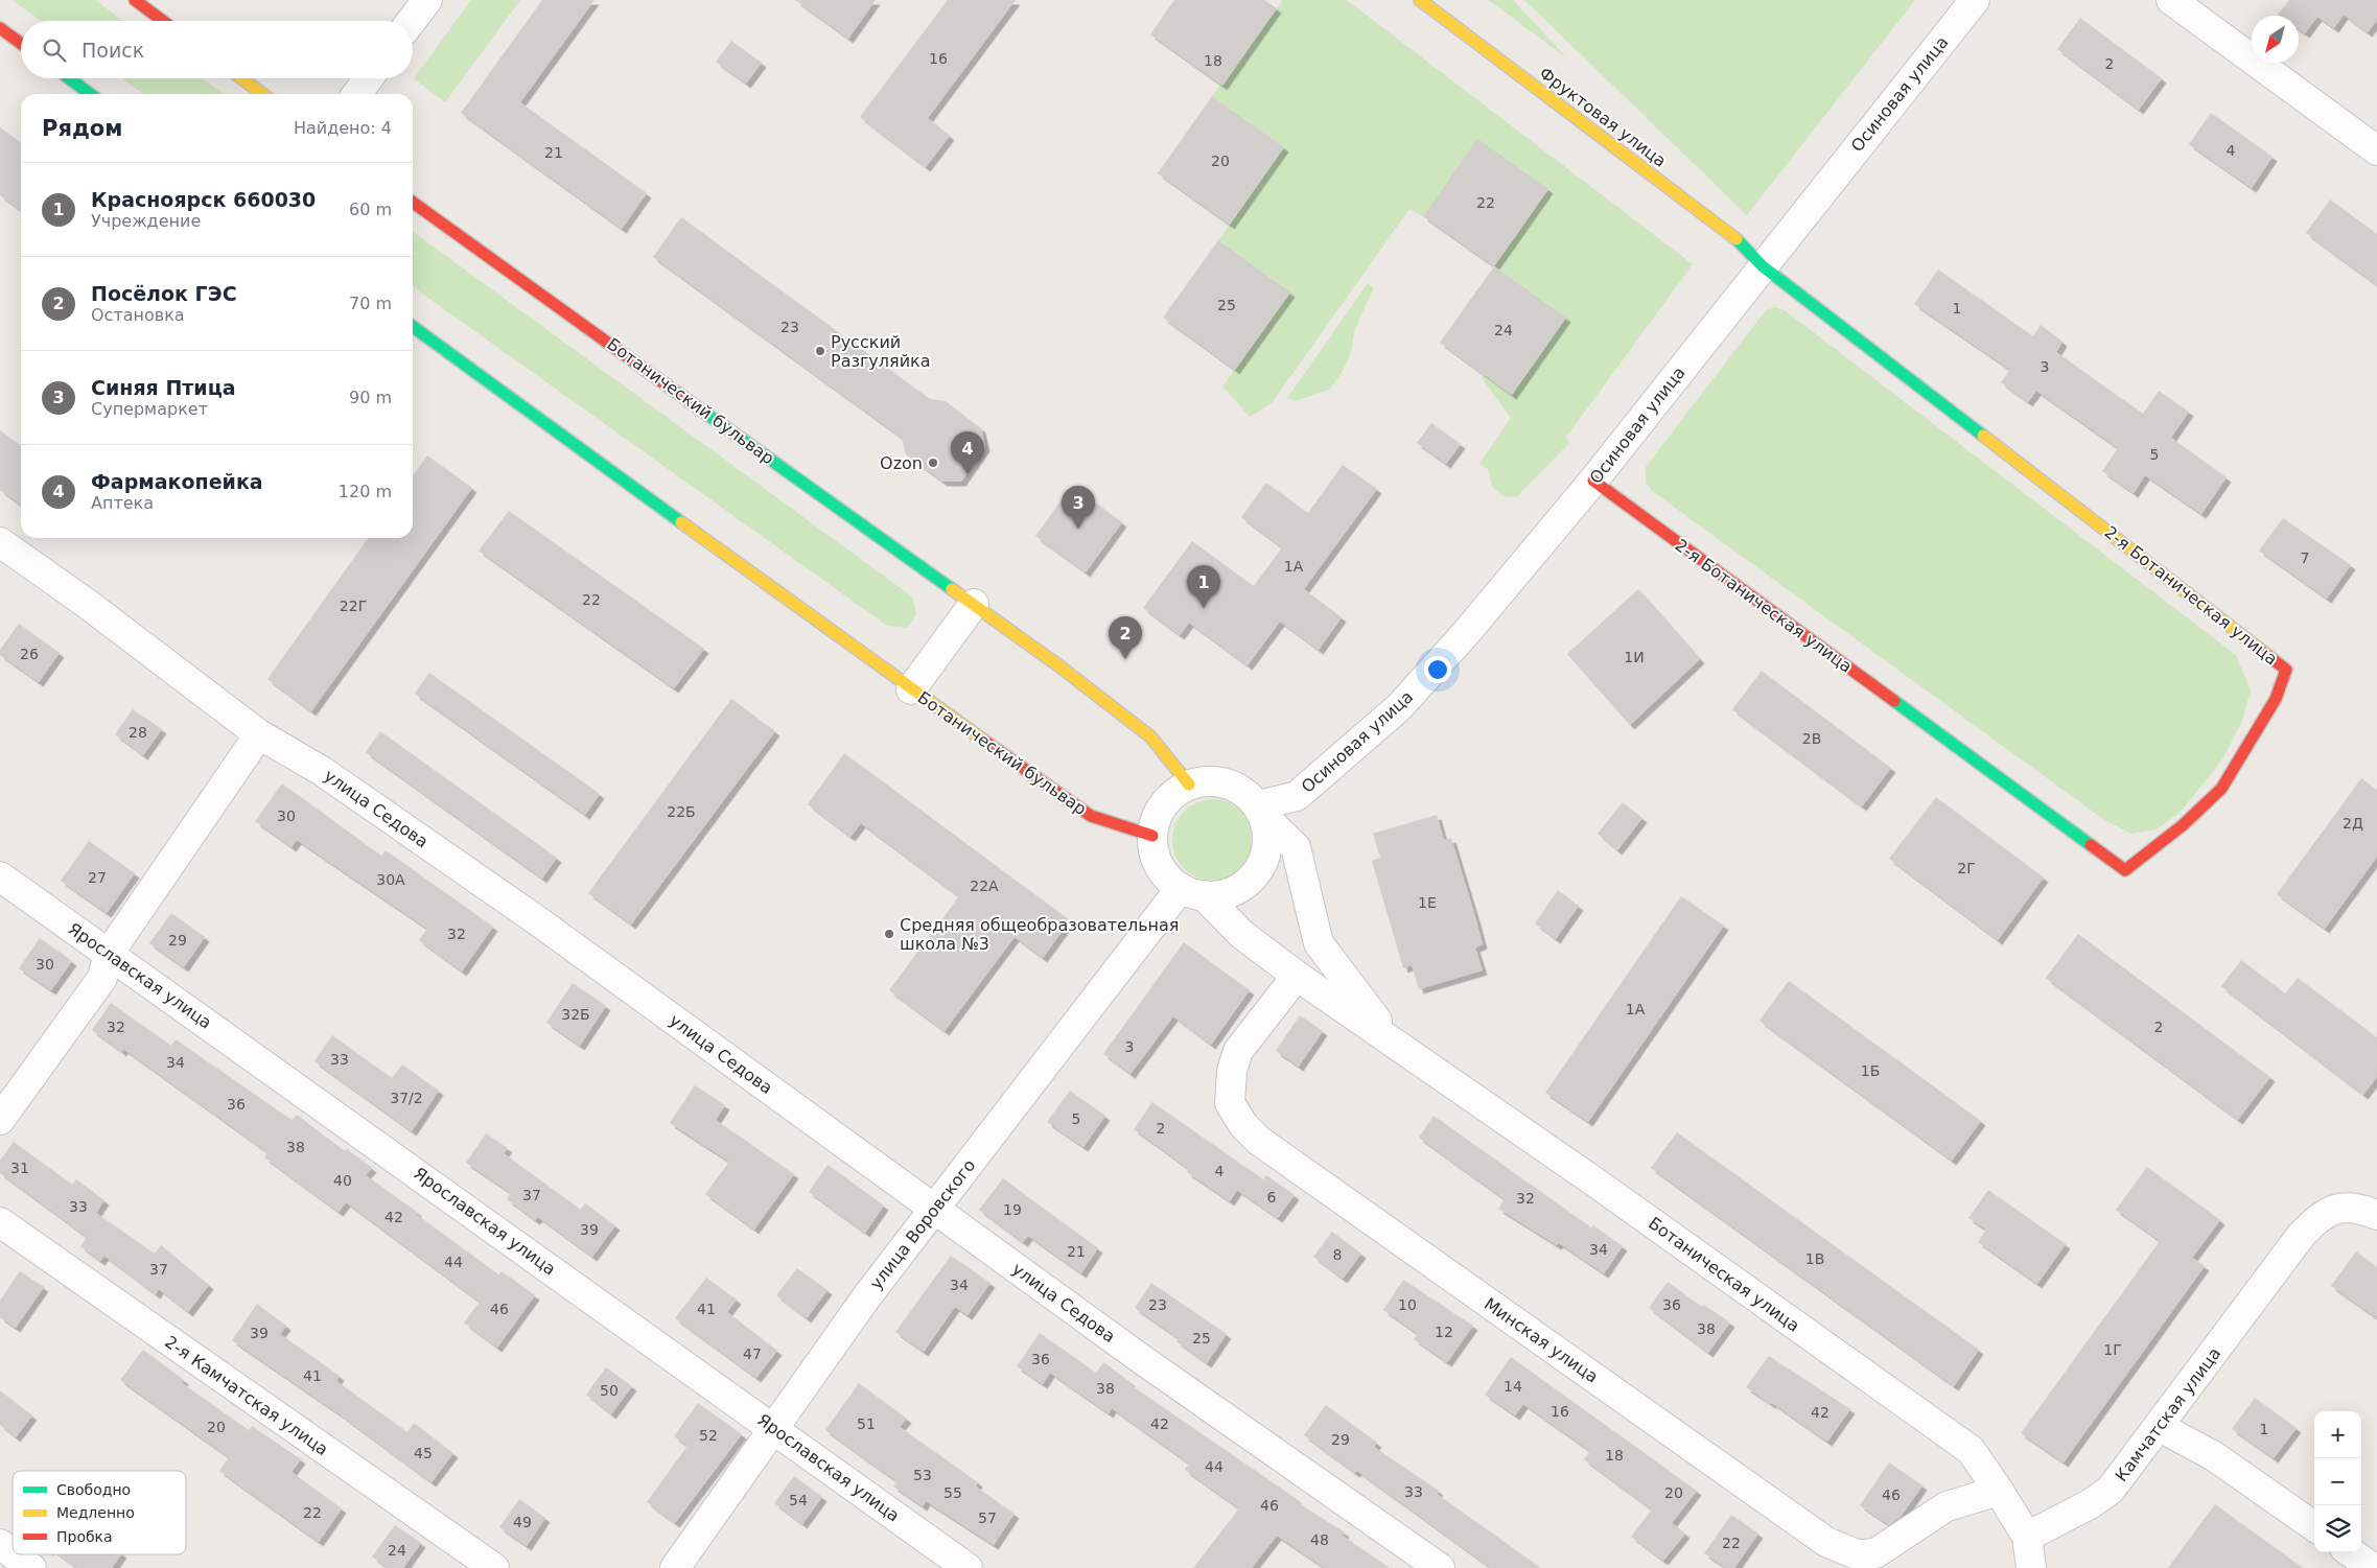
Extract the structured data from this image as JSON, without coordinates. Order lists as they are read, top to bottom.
{
  "streets": {
    "street": [
      "Осиновая улица",
      "Фруктовая улица",
      "Ботанический бульвар",
      "2-я Ботаническая улица",
      "улица Седова",
      "Ярославская улица",
      "улица Воровского",
      "Ботаническая улица",
      "Минская улица",
      "2-я Камчатская улица",
      "Камчатская улица"
    ]
  },
  "crossings": [
    ["Осиновая улица", "Фруктовая улица"],
    ["Осиновая улица", "Ботанический бульвар"],
    ["Осиновая улица", "2-я Ботаническая улица"],
    ["Осиновая улица", "улица Воровского"],
    ["Осиновая улица", "Ботаническая улица"],
    ["Фруктовая улица", "2-я Ботаническая улица"],
    ["Ботанический бульвар", "улица Воровского"],
    ["Ботанический бульвар", "Ботаническая улица"],
    ["улица Седова", "улица Воровского"],
    ["Ярославская улица", "улица Воровского"],
    ["улица Воровского", "Ботаническая улица"],
    ["Ботаническая улица", "Минская улица"],
    ["Ботаническая улица", "Камчатская улица"]
  ],
  "places": ["Русский Разгуляйка", "Ozon", "Средняя общеобразовательная школа №3"],
  "house_numbers": [
    "16",
    "18",
    "2",
    "4",
    "21",
    "20",
    "22",
    "25",
    "1",
    "23",
    "24",
    "3",
    "5",
    "7",
    "1А",
    "22",
    "22Г",
    "26",
    "1И",
    "28",
    "2В",
    "22Б",
    "30",
    "2Д",
    "2Г",
    "27",
    "30А",
    "22А",
    "1Е",
    "32",
    "29",
    "30",
    "1А",
    "32Б",
    "32",
    "2",
    "3",
    "33",
    "34",
    "1Б",
    "37/2",
    "36",
    "5",
    "2",
    "38",
    "31",
    "4",
    "40",
    "37",
    "6",
    "32",
    "33",
    "19",
    "42",
    "39",
    "34",
    "21",
    "8",
    "1В",
    "44",
    "37",
    "34",
    "23",
    "10",
    "36",
    "46",
    "41",
    "38",
    "12",
    "39",
    "25",
    "1Г",
    "47",
    "36",
    "41",
    "14",
    "38",
    "50",
    "16",
    "42",
    "51",
    "42",
    "20",
    "1",
    "52",
    "29",
    "45",
    "18",
    "44",
    "53",
    "33",
    "55",
    "20",
    "46",
    "54",
    "46",
    "22",
    "57",
    "49",
    "48",
    "22",
    "24"
  ],
  "legend": ["Свободно", "Медленно", "Пробка"],
  "north": "bottom left",
  "page": {
    "search": "Поиск",
    "heading": ["Рядом", "Найдено: 4"],
    "list": [
      {
        "mark": "1",
        "name": "Красноярск 660030",
        "note": "Учреждение",
        "value": "60 m"
      },
      {
        "mark": "2",
        "name": "Посёлок ГЭС",
        "note": "Остановка",
        "value": "70 m"
      },
      {
        "mark": "3",
        "name": "Синяя Птица",
        "note": "Супермаркет",
        "value": "90 m"
      },
      {
        "mark": "4",
        "name": "Фармакопейка",
        "note": "Аптека",
        "value": "120 m"
      }
    ],
    "pins": [
      "4",
      "3",
      "1",
      "2"
    ],
    "map_buttons": ["+", "−"]
  }
}
